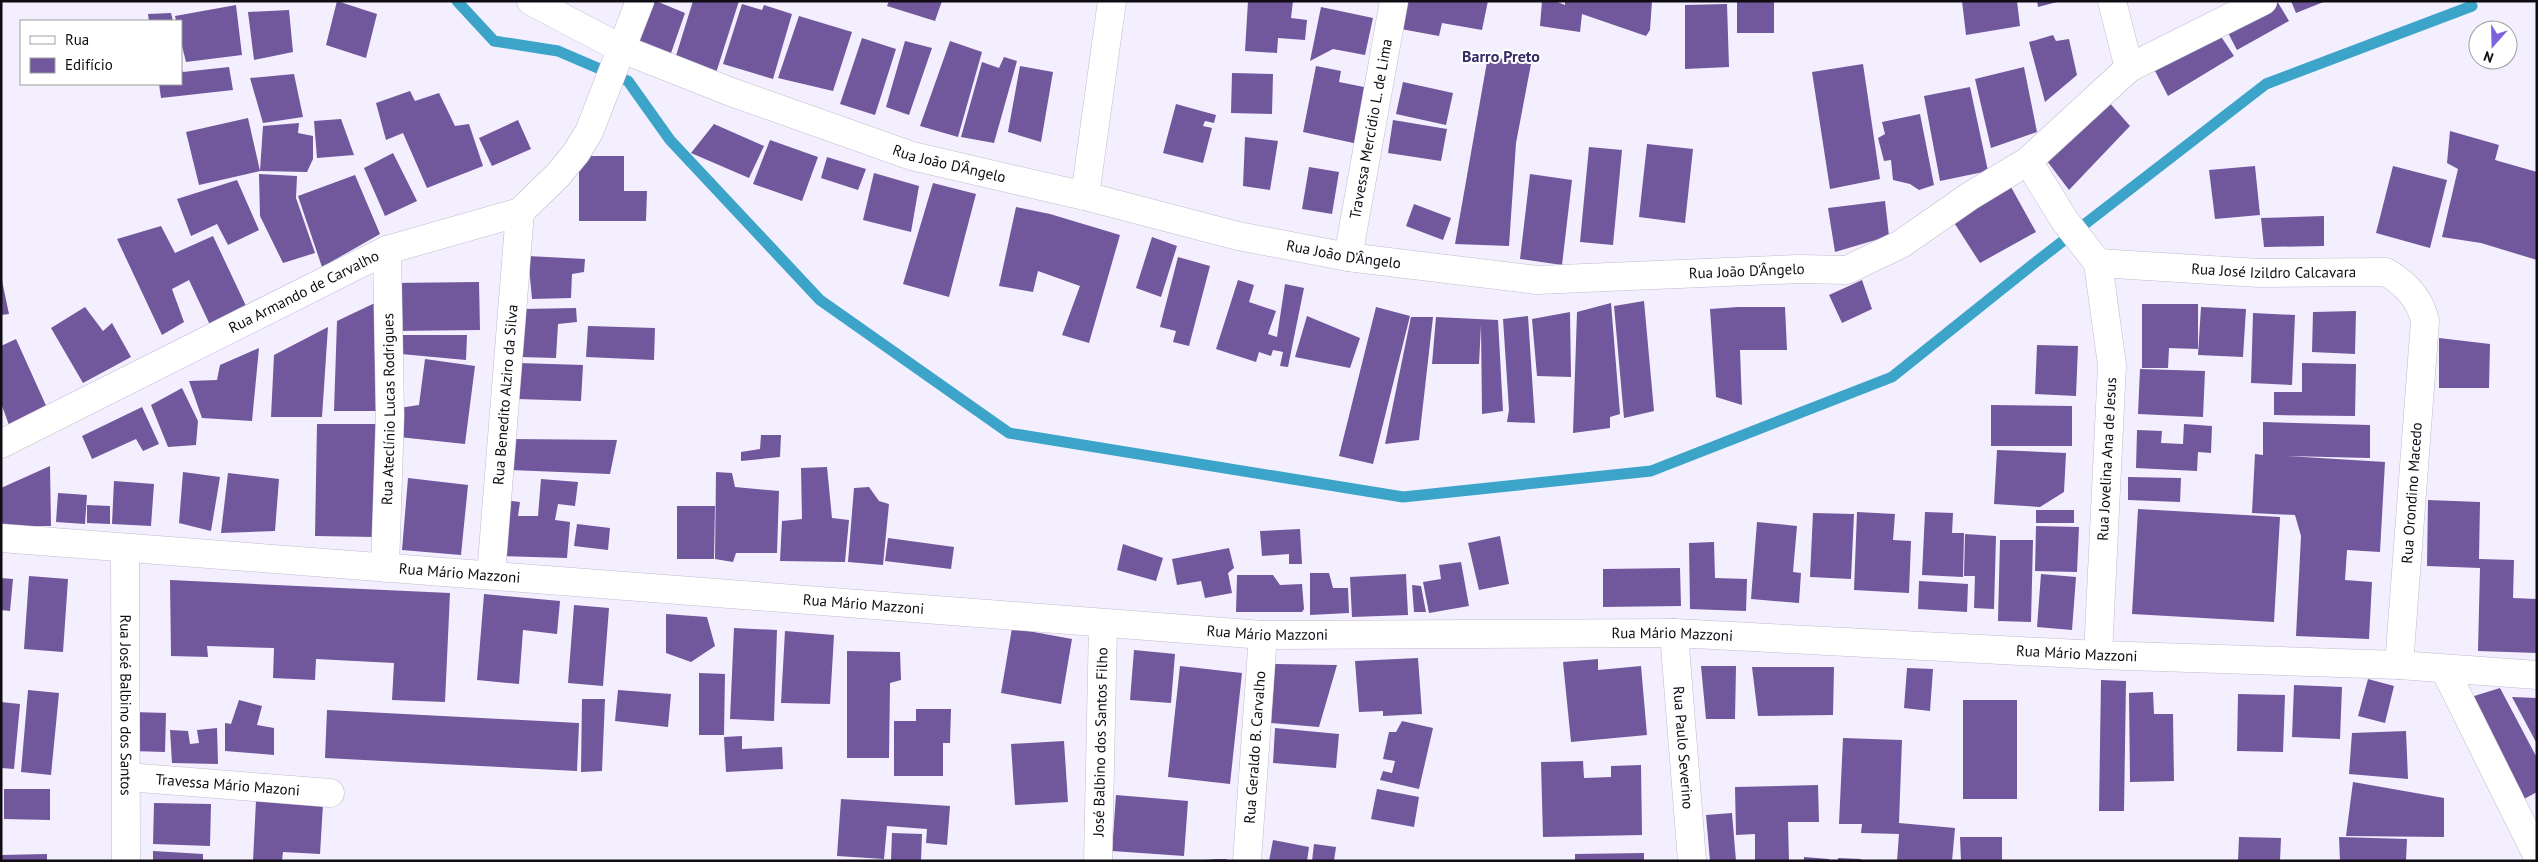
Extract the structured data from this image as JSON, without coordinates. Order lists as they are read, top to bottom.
{
  "streets": {
    "street": [
      "Travessa Mercídio L. de Lima",
      "Rua João D'Ângelo",
      "Rua José Izildro Calcavara",
      "Rua Armando de Carvalho",
      "Rua Benedito Alziro da Silva",
      "Rua Ateclínio Lucas Rodrigues",
      "Rua Jovelina Ana de Jesus",
      "Rua Orondino Macedo",
      "Rua Mário Mazzoni",
      "Rua José Balbino dos Santos",
      "José Balbino dos Santos Filho",
      "Rua Paulo Severino",
      "Rua Geraldo B. Carvalho",
      "Travessa Mário Mazoni"
    ]
  },
  "crossings": [
    ["Travessa Mercídio L. de Lima", "Rua João D'Ângelo"],
    ["Rua João D'Ângelo", "Rua Armando de Carvalho"],
    ["Rua José Izildro Calcavara", "Rua Jovelina Ana de Jesus"],
    ["Rua José Izildro Calcavara", "Rua Orondino Macedo"],
    ["Rua Armando de Carvalho", "Rua Benedito Alziro da Silva"],
    ["Rua Armando de Carvalho", "Rua Ateclínio Lucas Rodrigues"],
    ["Rua Benedito Alziro da Silva", "Rua Mário Mazzoni"],
    ["Rua Ateclínio Lucas Rodrigues", "Rua Mário Mazzoni"],
    ["Rua Jovelina Ana de Jesus", "Rua Mário Mazzoni"],
    ["Rua Orondino Macedo", "Rua Mário Mazzoni"],
    ["Rua Mário Mazzoni", "Rua José Balbino dos Santos"],
    ["Rua Mário Mazzoni", "José Balbino dos Santos Filho"],
    ["Rua Mário Mazzoni", "Rua Paulo Severino"],
    ["Rua Mário Mazzoni", "Rua Geraldo B. Carvalho"],
    ["Rua José Balbino dos Santos", "Travessa Mário Mazoni"]
  ],
  "districts": ["Barro Preto"],
  "legend": ["Rua", "Edifício"],
  "north": "bottom"
}
